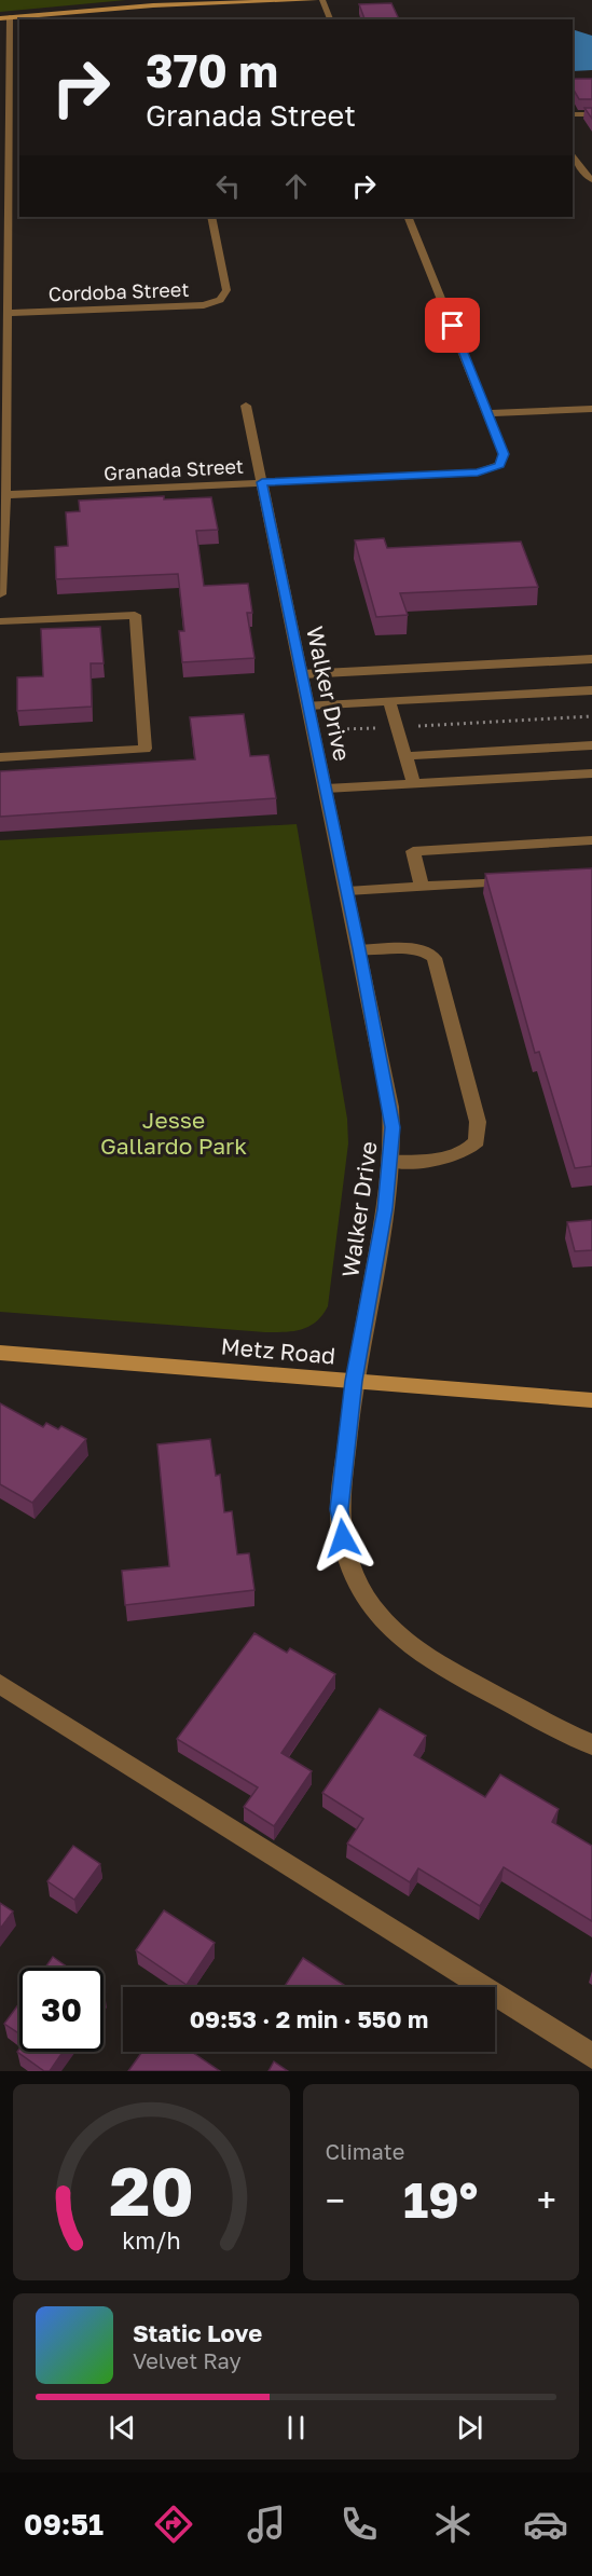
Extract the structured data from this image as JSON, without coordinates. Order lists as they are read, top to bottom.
{
  "streets": {
    "street": [
      "Cordoba Street",
      "Granada Street",
      "Walker Drive",
      "Metz Road"
    ]
  },
  "crossings": [
    ["Granada Street", "Walker Drive"],
    ["Walker Drive", "Metz Road"]
  ],
  "parks": ["Jesse Gallardo Park"],
  "page": {
    "turn": ["370 m", "Granada Street"],
    "limit": "30",
    "trip": "09:53 · 2 min · 550 m",
    "tile": "Climate",
    "heat": ["−", "19°", "+"],
    "song": ["Static Love", "Velvet Ray"],
    "tabs": "09:51",
    "gauge": ["20", "km/h"]
  }
}
